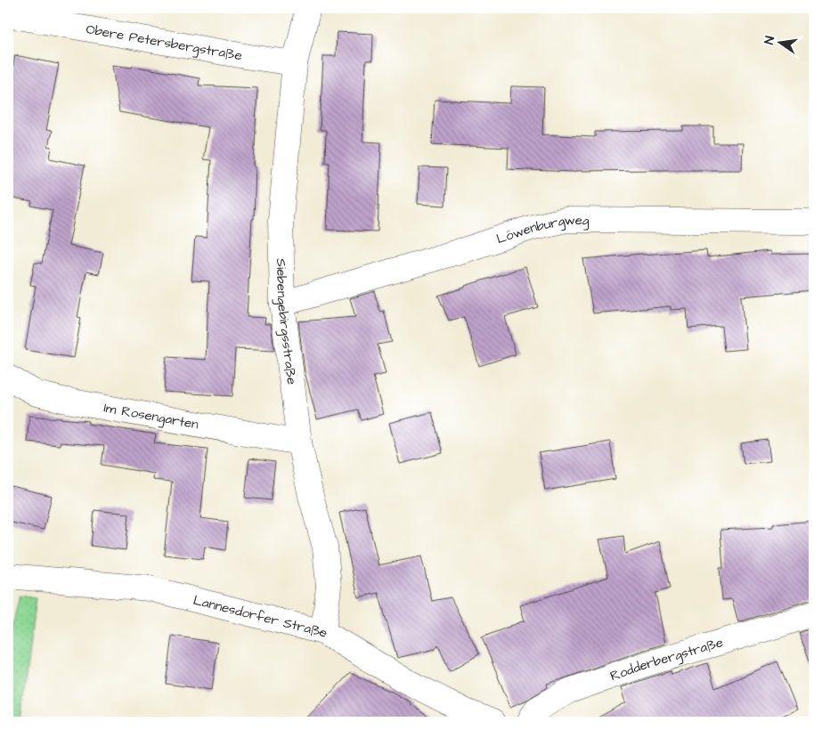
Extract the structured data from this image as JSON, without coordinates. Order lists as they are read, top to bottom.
{
  "streets": {
    "street": [
      "Obere Petersbergstraße",
      "Löwenburgweg",
      "Siebengebirgsstraße",
      "Im Rosengarten",
      "Lannesdorfer Straße",
      "Rodderbergstraße"
    ]
  },
  "crossings": [
    ["Obere Petersbergstraße", "Siebengebirgsstraße"],
    ["Löwenburgweg", "Siebengebirgsstraße"],
    ["Siebengebirgsstraße", "Im Rosengarten"],
    ["Siebengebirgsstraße", "Lannesdorfer Straße"]
  ],
  "north": "left"
}
